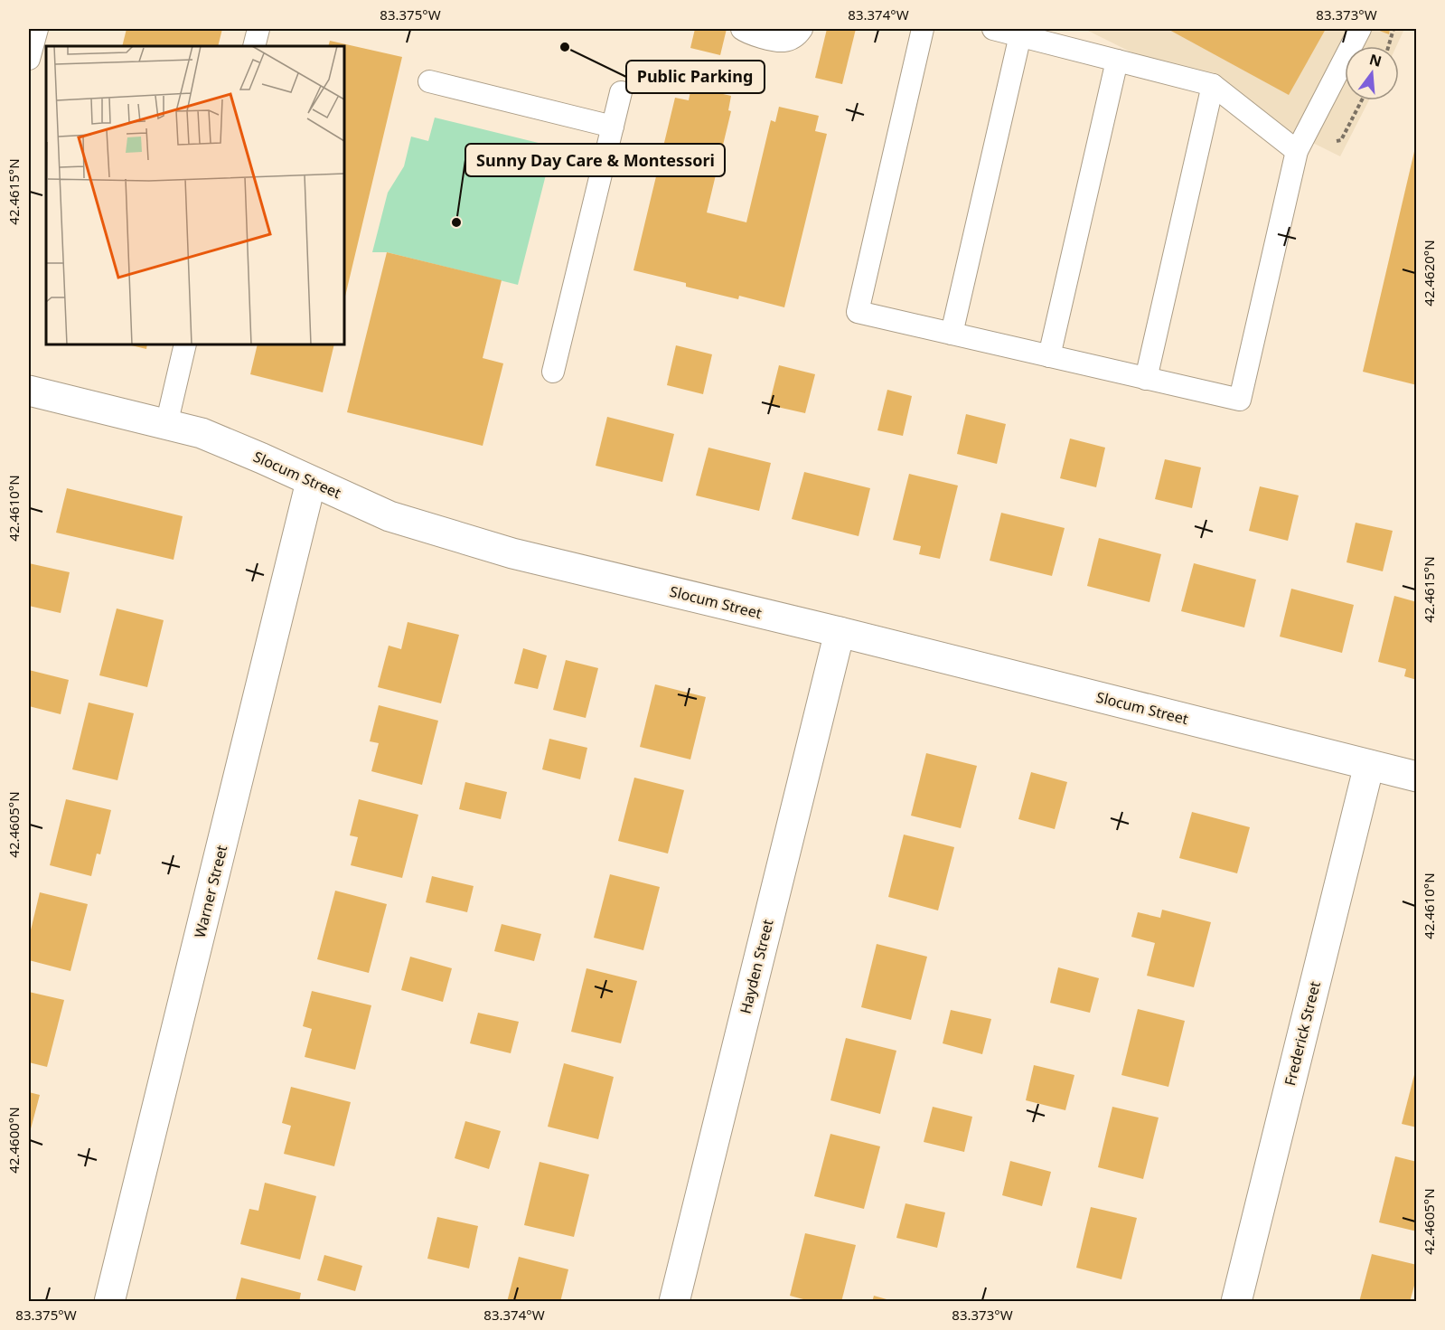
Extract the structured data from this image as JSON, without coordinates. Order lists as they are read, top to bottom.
{
  "streets": {
    "street": [
      "Slocum Street",
      "Warner Street",
      "Hayden Street",
      "Frederick Street"
    ]
  },
  "crossings": [
    ["Slocum Street", "Warner Street"],
    ["Slocum Street", "Hayden Street"],
    ["Slocum Street", "Frederick Street"]
  ],
  "places": ["Public Parking", "Sunny Day Care & Montessori"],
  "north": "top",
  "coordinates": [
    "83.375°W",
    "83.374°W",
    "83.373°W",
    "42.4615°N",
    "42.4620°N",
    "42.4610°N",
    "42.4605°N",
    "42.4600°N"
  ]
}
